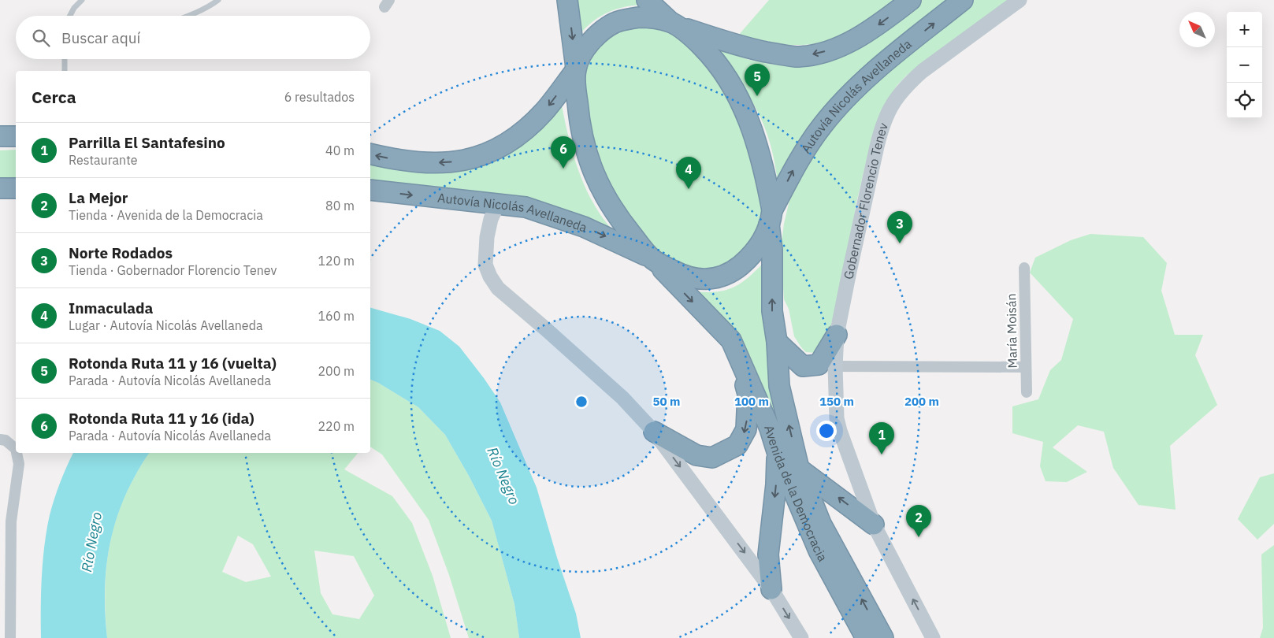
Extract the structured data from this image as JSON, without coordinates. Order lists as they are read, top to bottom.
{
  "streets": {
    "highway": ["Autovía Nicolás Avellaneda", "Avenida de la Democracia"],
    "street": ["Gobernador Florencio Tenev", "María Moisán"]
  },
  "crossings": [
    ["Autovía Nicolás Avellaneda", "Avenida de la Democracia"]
  ],
  "water": ["Río Negro"],
  "north": "top left",
  "page": {
    "map_buttons": ["+", "−"],
    "search": "Buscar aquí",
    "pins": [
      "5",
      "6",
      "4",
      "3",
      "1",
      "2"
    ],
    "heading": ["Cerca", "6 resultados"],
    "list": [
      {
        "mark": "1",
        "name": "Parrilla El Santafesino",
        "note": "Restaurante",
        "value": "40 m"
      },
      {
        "mark": "2",
        "name": "La Mejor",
        "note": "Tienda · Avenida de la Democracia",
        "value": "80 m"
      },
      {
        "mark": "3",
        "name": "Norte Rodados",
        "note": "Tienda · Gobernador Florencio Tenev",
        "value": "120 m"
      },
      {
        "mark": "4",
        "name": "Inmaculada",
        "note": "Lugar · Autovía Nicolás Avellaneda",
        "value": "160 m"
      },
      {
        "mark": "5",
        "name": "Rotonda Ruta 11 y 16 (vuelta)",
        "note": "Parada · Autovía Nicolás Avellaneda",
        "value": "200 m"
      },
      {
        "mark": "6",
        "name": "Rotonda Ruta 11 y 16 (ida)",
        "note": "Parada · Autovía Nicolás Avellaneda",
        "value": "220 m"
      }
    ]
  },
  "rings": [
    "50 m",
    "100 m",
    "150 m",
    "200 m"
  ]
}
